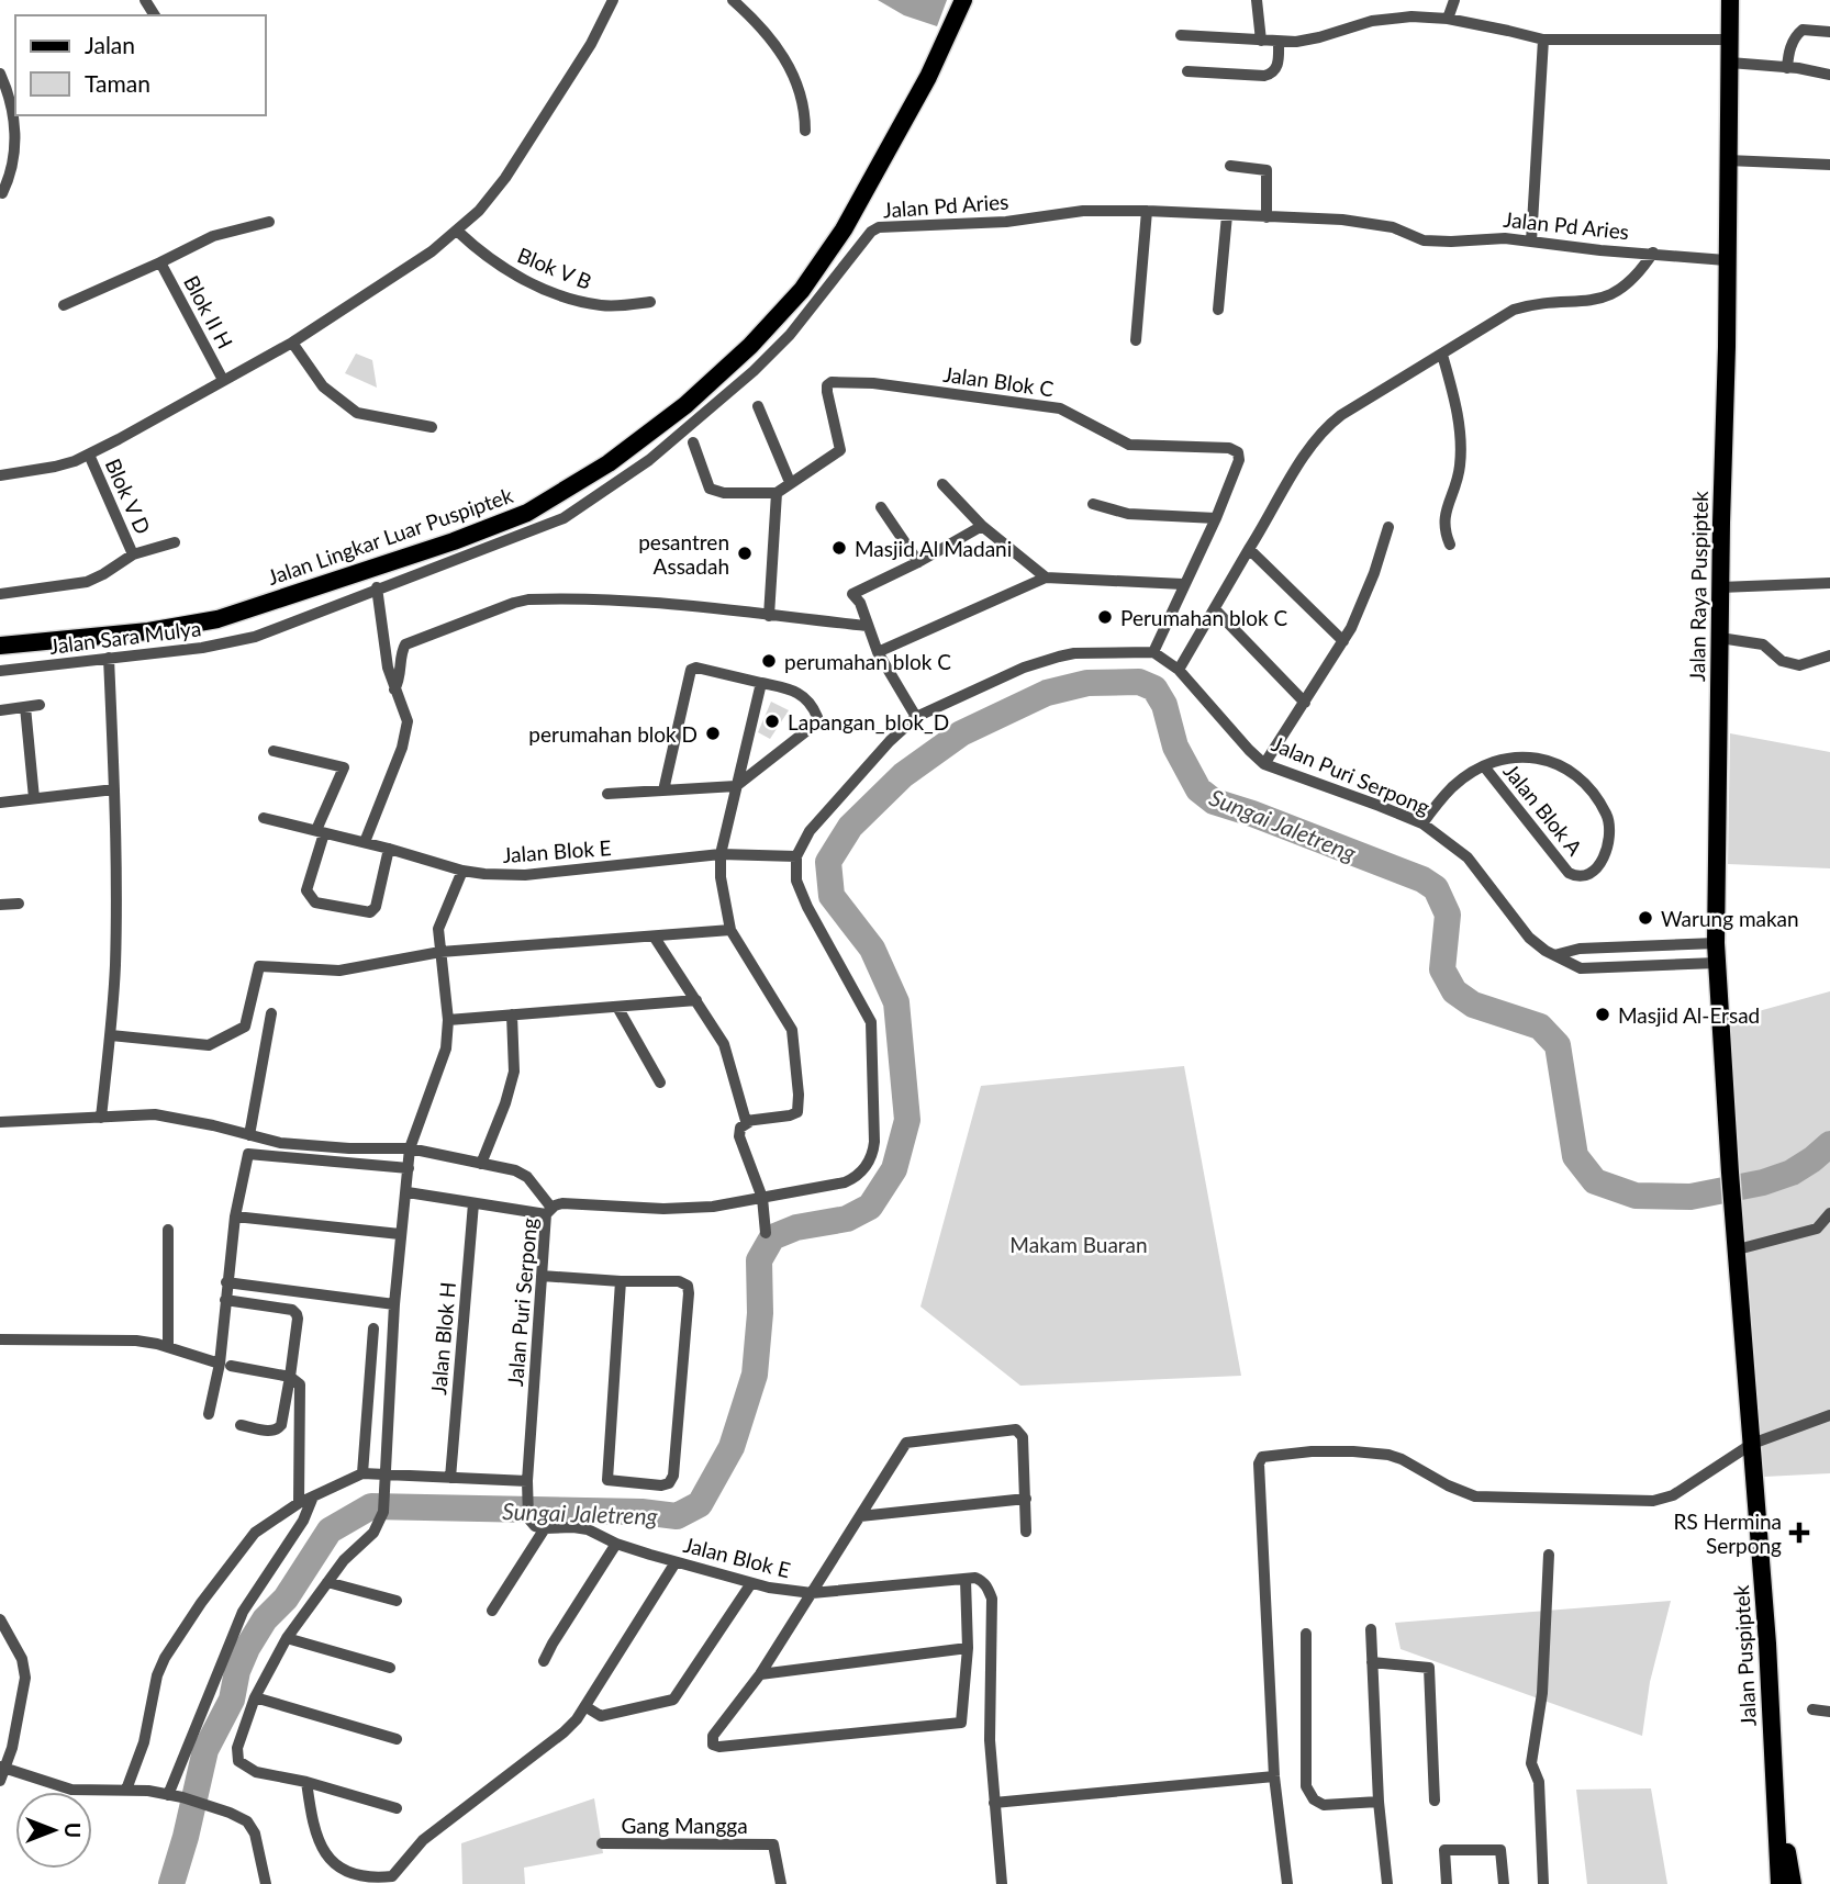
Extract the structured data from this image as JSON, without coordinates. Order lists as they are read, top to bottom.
{
  "streets": {
    "main road": ["Jalan Lingkar Luar Puspiptek", "Jalan Raya Puspiptek", "Jalan Puspiptek"],
    "street": [
      "Jalan Pd Aries",
      "Blok V B",
      "Blok II H",
      "Jalan Blok C",
      "Blok V D",
      "Jalan Sara Mulya",
      "Jalan Puri Serpong",
      "Jalan Blok A",
      "Jalan Blok E",
      "Jalan Blok H",
      "Gang Mangga"
    ]
  },
  "crossings": [
    ["Jalan Pd Aries", "Jalan Raya Puspiptek"],
    ["Jalan Pd Aries", "Jalan Sara Mulya"],
    ["Jalan Blok C", "Jalan Puri Serpong"],
    ["Jalan Raya Puspiptek", "Jalan Puri Serpong"],
    ["Jalan Raya Puspiptek", "Jalan Puspiptek"],
    ["Jalan Puri Serpong", "Jalan Blok A"],
    ["Jalan Puri Serpong", "Jalan Blok E"]
  ],
  "water": ["Sungai Jaletreng"],
  "parks": ["Makam Buaran"],
  "places": {
    "other": [
      "Masjid Al Madani",
      "pesantren Assadah",
      "Perumahan blok C",
      "perumahan blok C",
      "Lapangan_blok_D",
      "perumahan blok D",
      "Warung makan",
      "Masjid Al-Ersad"
    ],
    "health": ["RS Hermina Serpong"]
  },
  "legend": ["Jalan", "Taman"],
  "north": "right"
}
